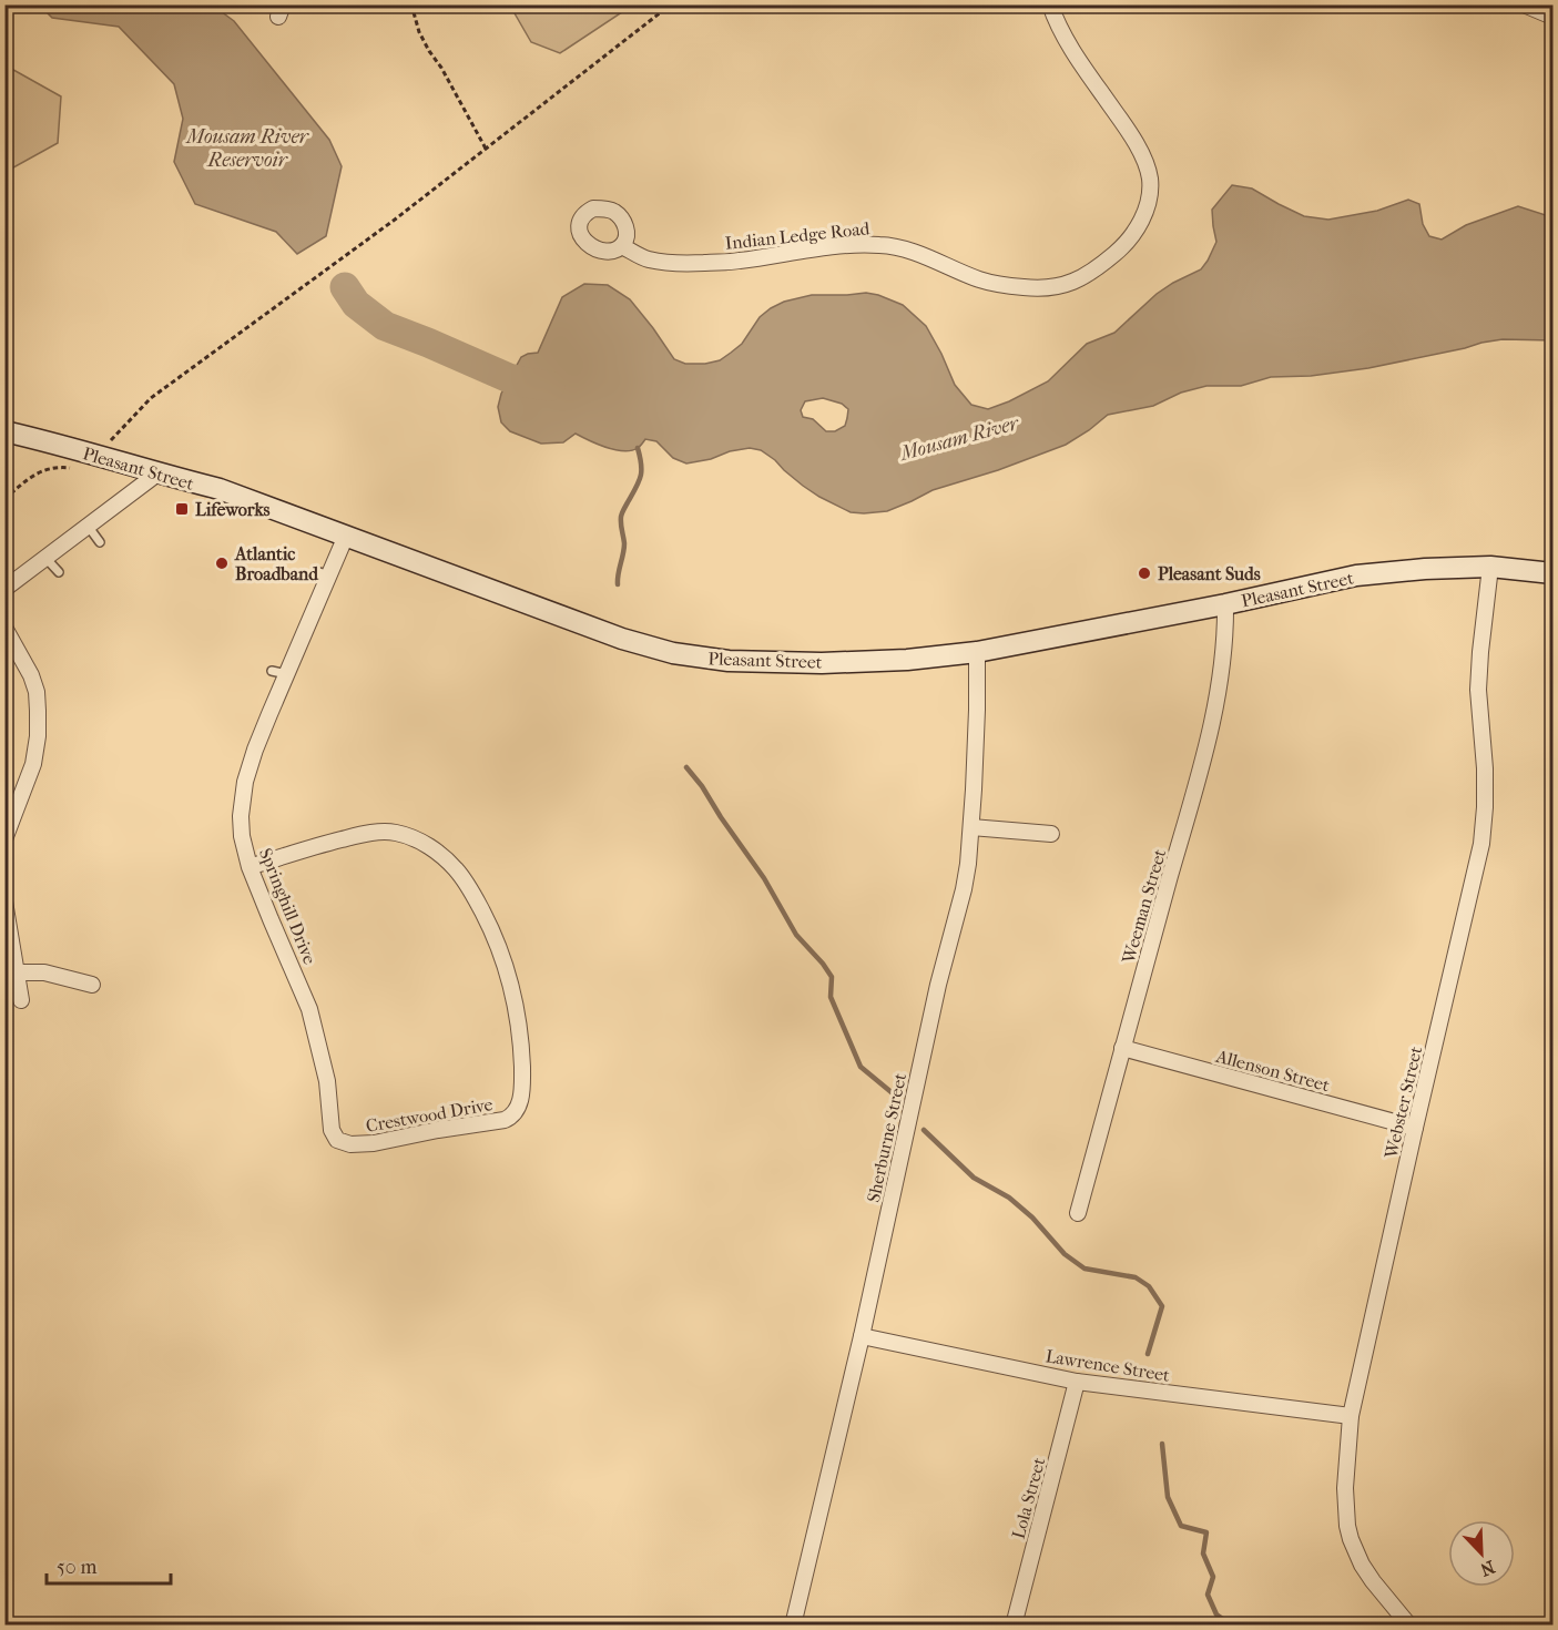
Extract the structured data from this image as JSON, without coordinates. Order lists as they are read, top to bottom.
{
  "streets": {
    "main road": ["Pleasant Street"],
    "street": [
      "Indian Ledge Road",
      "Springhill Drive",
      "Weeman Street",
      "Allenson Street",
      "Webster Street",
      "Crestwood Drive",
      "Sherburne Street",
      "Lawrence Street",
      "Lola Street"
    ]
  },
  "crossings": [
    ["Pleasant Street", "Springhill Drive"],
    ["Pleasant Street", "Weeman Street"],
    ["Pleasant Street", "Webster Street"],
    ["Pleasant Street", "Sherburne Street"],
    ["Springhill Drive", "Crestwood Drive"],
    ["Weeman Street", "Allenson Street"],
    ["Allenson Street", "Webster Street"],
    ["Webster Street", "Lawrence Street"],
    ["Sherburne Street", "Lawrence Street"],
    ["Lawrence Street", "Lola Street"]
  ],
  "water": ["Mousam River Reservoir", "Mousam River"],
  "places": {
    "transit": ["Lifeworks"],
    "other": ["Atlantic Broadband", "Pleasant Suds"]
  },
  "scale_bar": "50 m",
  "north": "bottom right"
}
